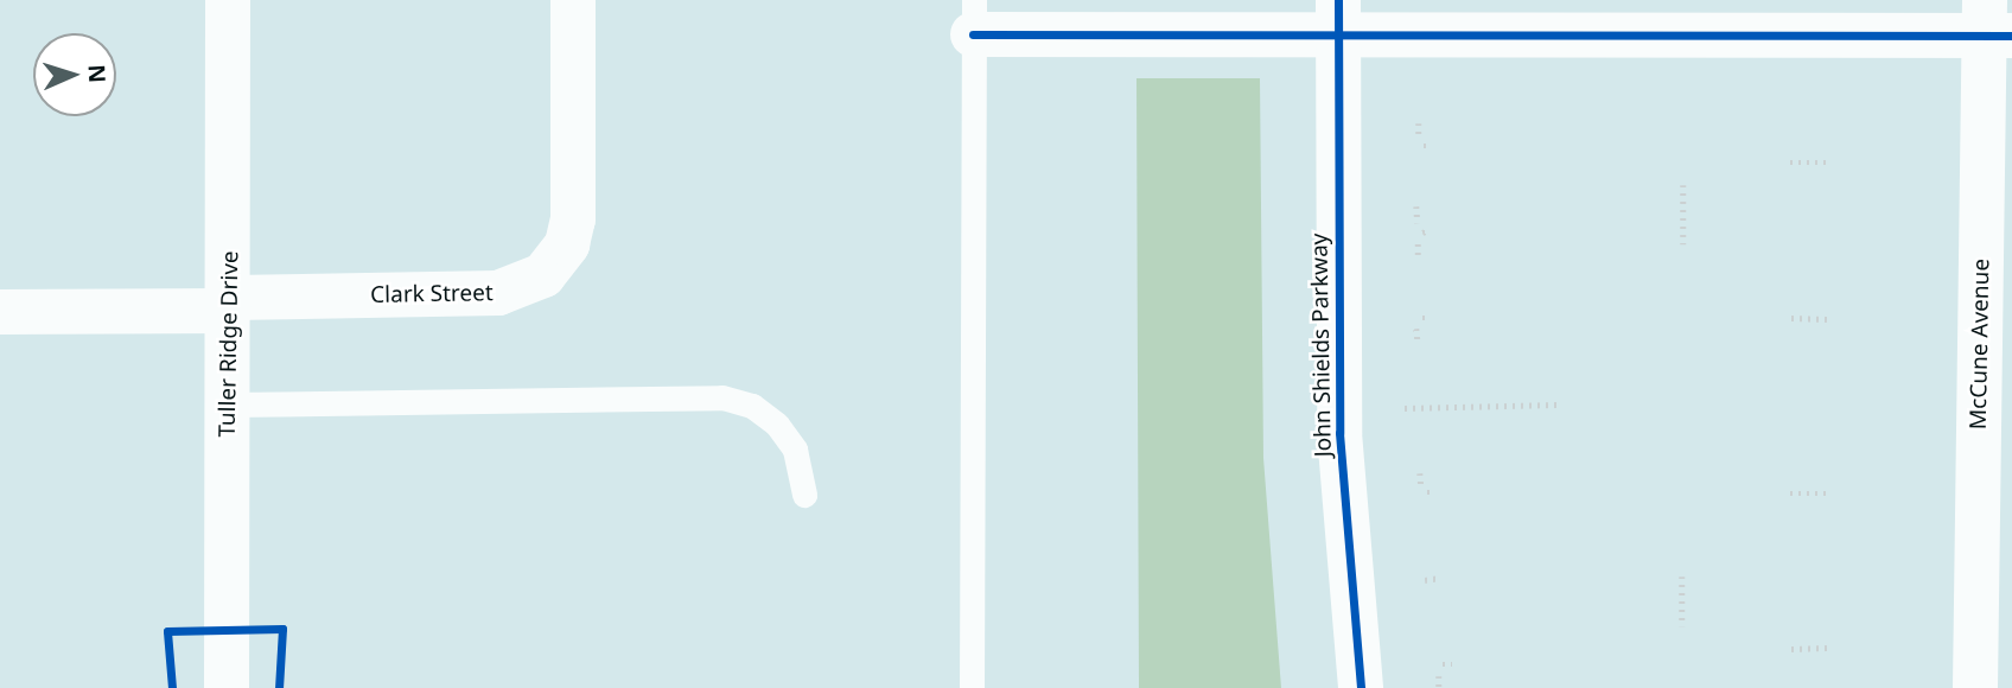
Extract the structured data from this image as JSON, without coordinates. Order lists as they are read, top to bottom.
{
  "streets": {
    "street": [
      "Clark Street",
      "Tuller Ridge Drive",
      "McCune Avenue",
      "John Shields Parkway"
    ]
  },
  "crossings": [
    ["Clark Street", "Tuller Ridge Drive"]
  ],
  "north": "right"
}
